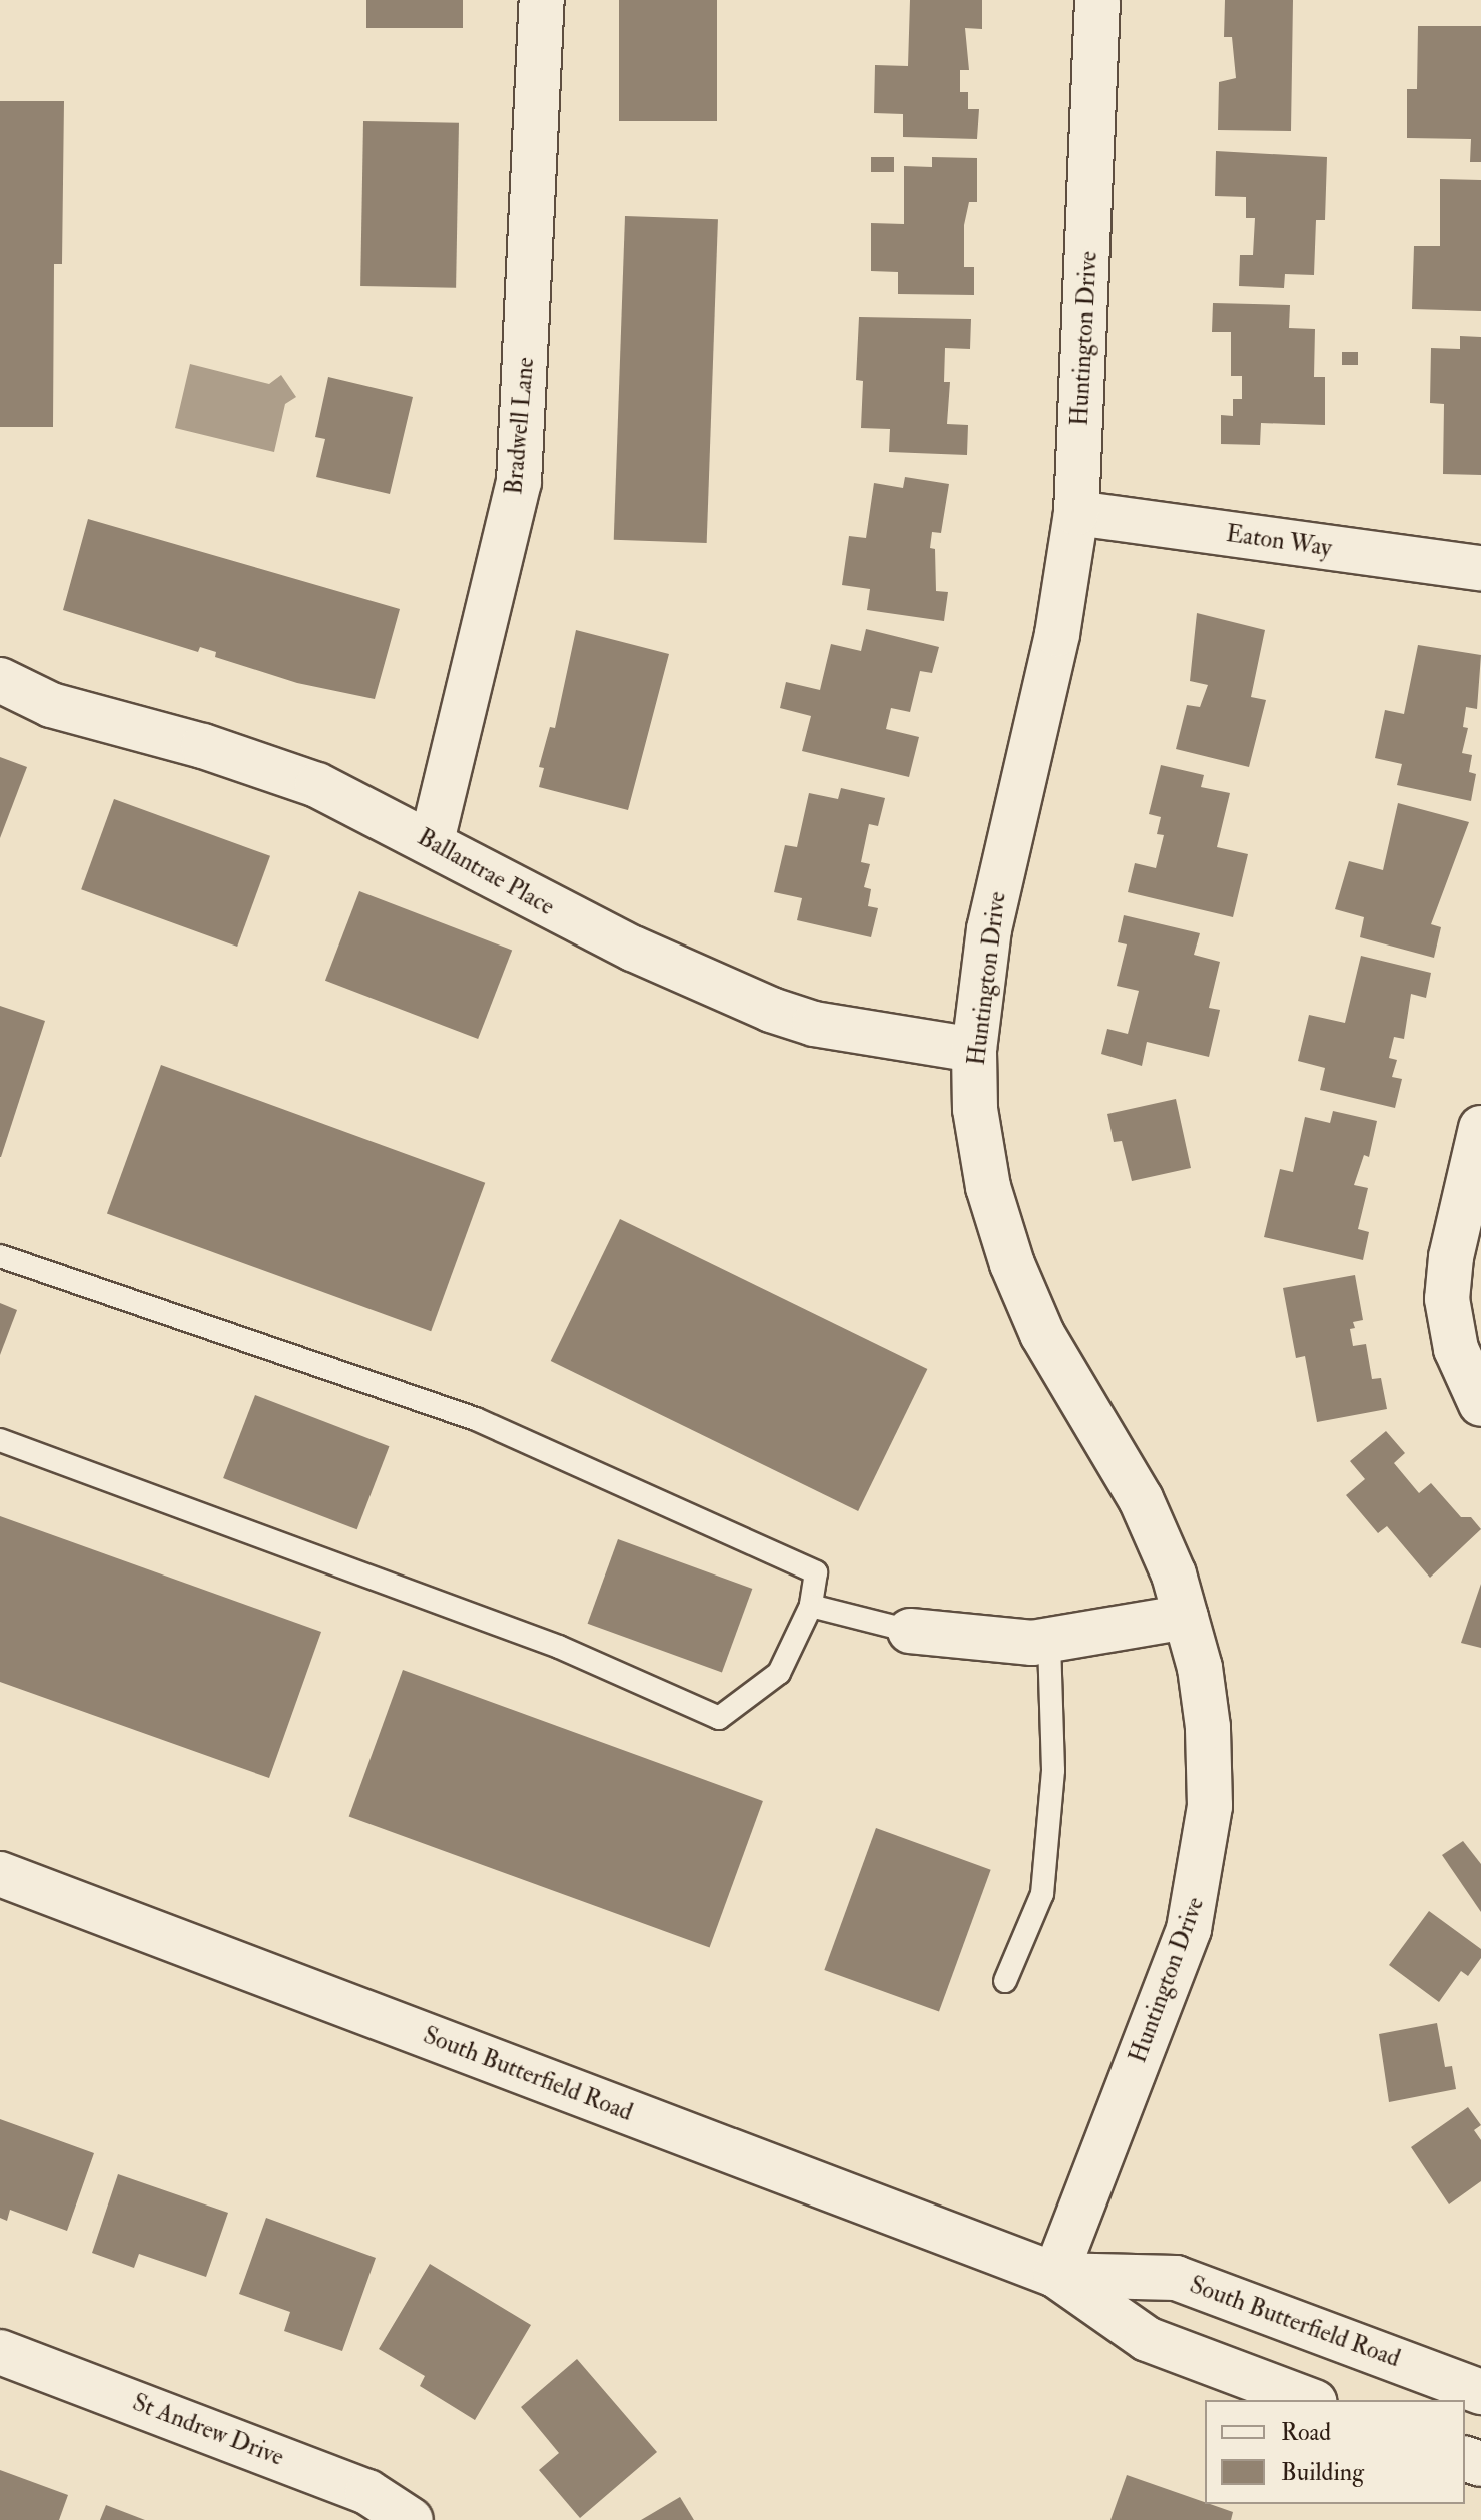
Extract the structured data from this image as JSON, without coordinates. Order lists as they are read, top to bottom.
{
  "streets": {
    "street": [
      "Huntington Drive",
      "Bradwell Lane",
      "Eaton Way",
      "Ballantrae Place",
      "South Butterfield Road",
      "St Andrew Drive"
    ]
  },
  "crossings": [
    ["Huntington Drive", "Eaton Way"],
    ["Huntington Drive", "Ballantrae Place"],
    ["Huntington Drive", "South Butterfield Road"],
    ["Bradwell Lane", "Ballantrae Place"]
  ],
  "legend": ["Road", "Building"]
}
